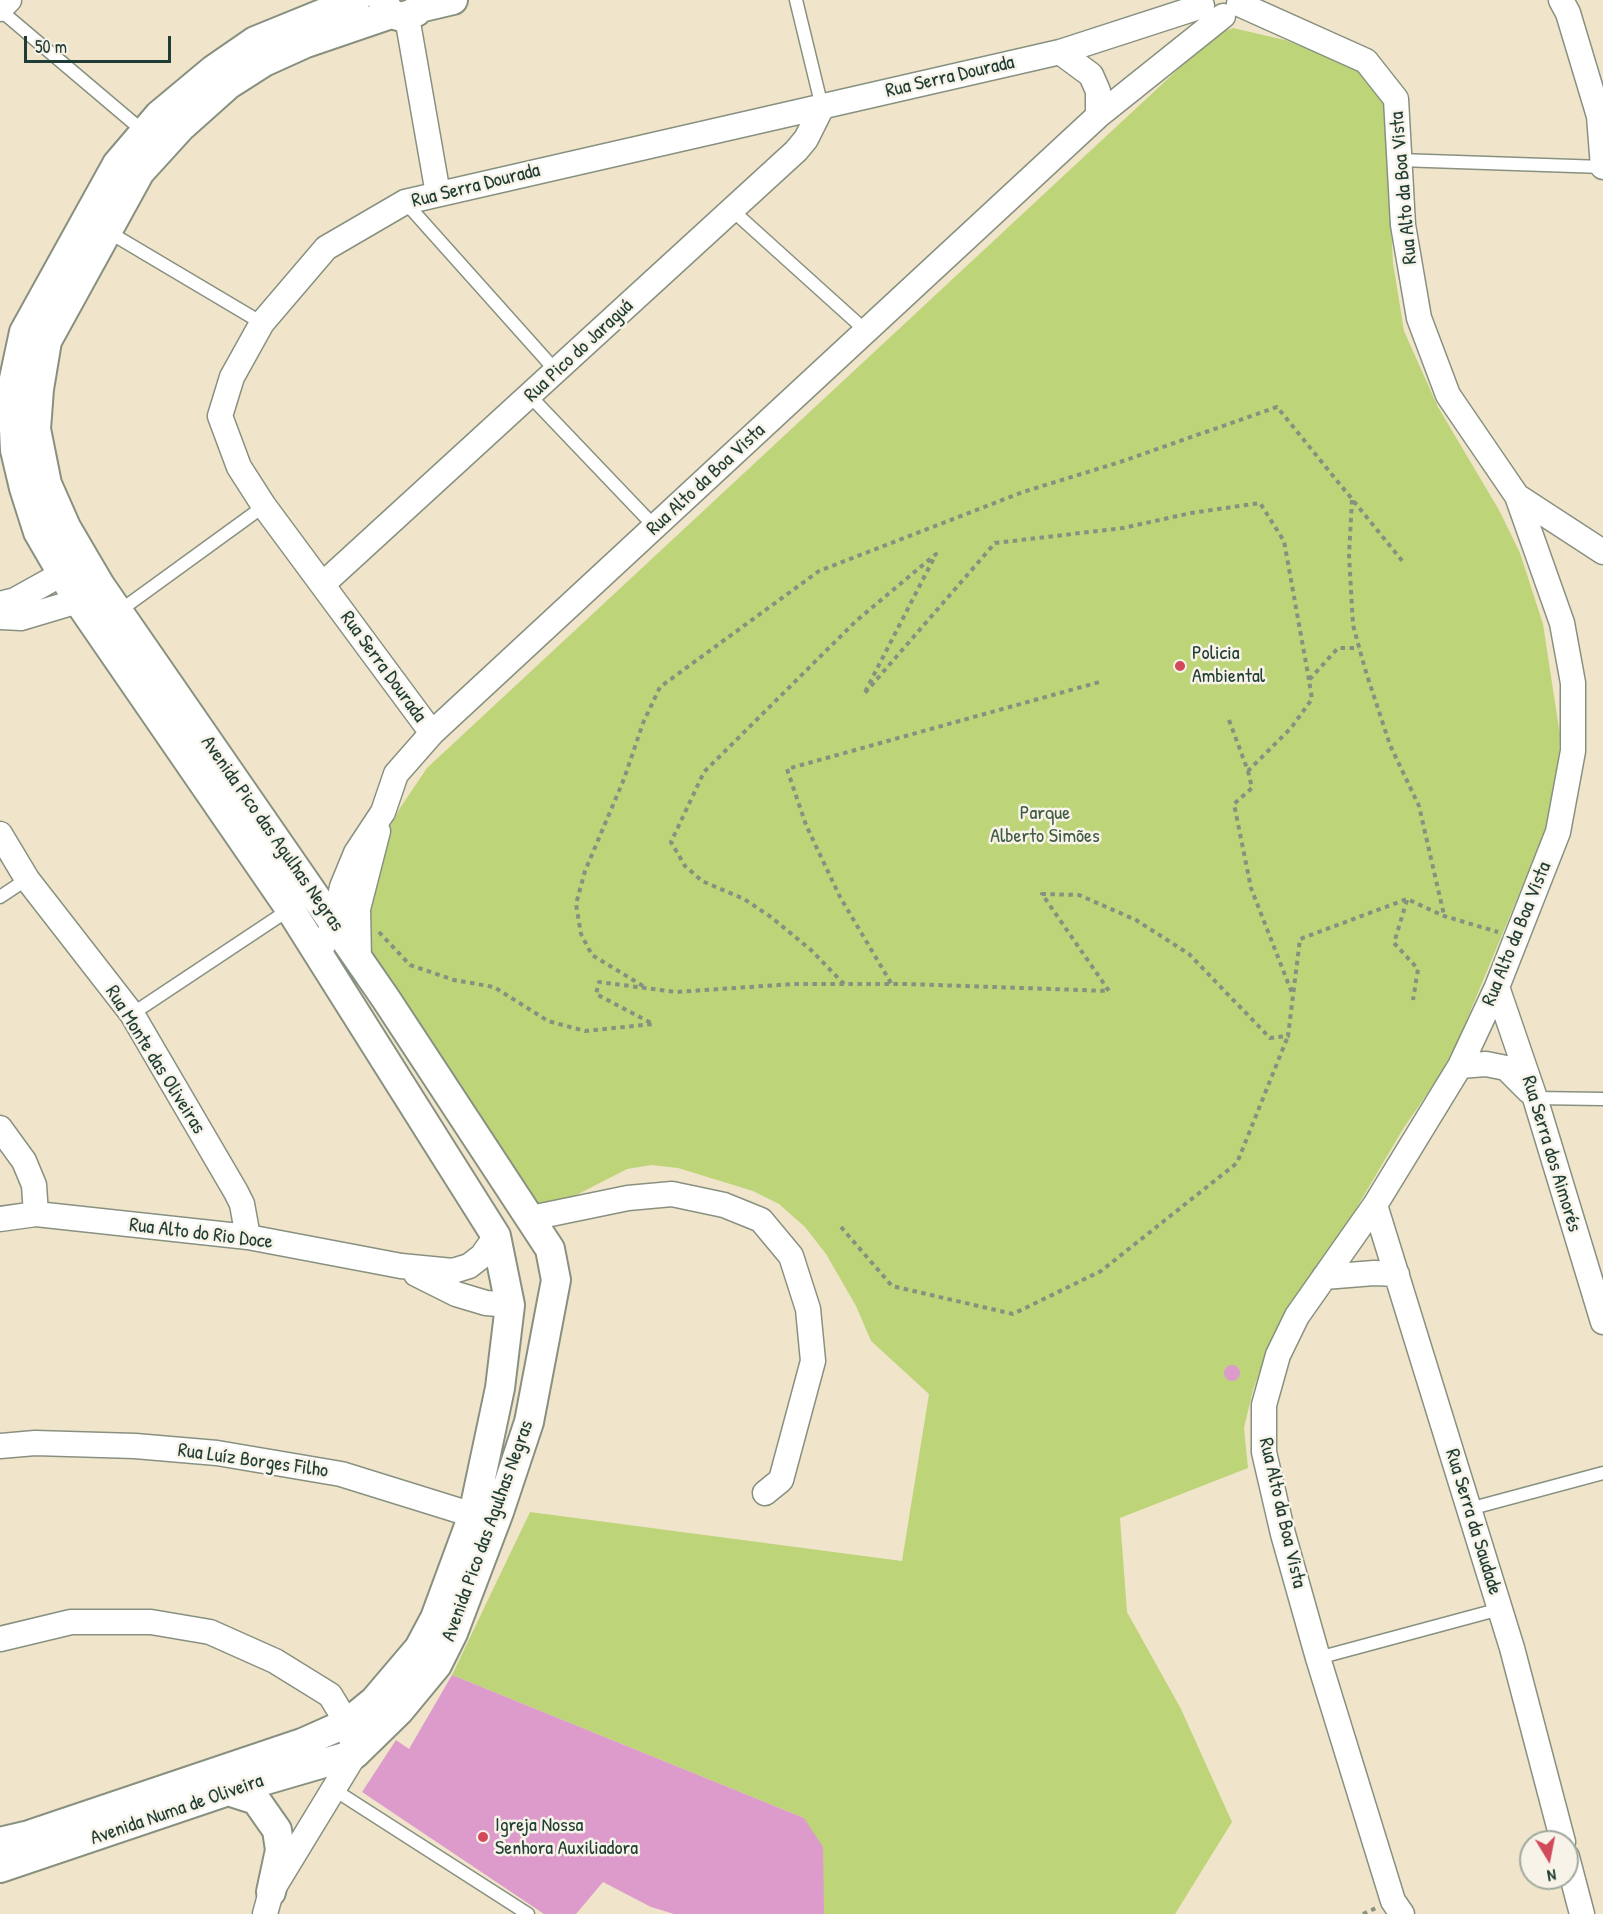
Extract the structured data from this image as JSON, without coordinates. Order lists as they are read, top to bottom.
{
  "streets": {
    "street": [
      "Rua Serra Dourada",
      "Rua Alto da Boa Vista",
      "Rua Pico do Jaraguá",
      "Avenida Pico das Agulhas Negras",
      "Rua Monte das Oliveiras",
      "Rua Serra dos Aimorés",
      "Rua Alto do Rio Doce",
      "Rua Luíz Borges Filho",
      "Rua Serra da Saudade",
      "Avenida Numa de Oliveira"
    ]
  },
  "crossings": [
    ["Rua Serra Dourada", "Rua Alto da Boa Vista"],
    ["Rua Serra Dourada", "Rua Pico do Jaraguá"],
    ["Rua Alto da Boa Vista", "Avenida Pico das Agulhas Negras"],
    ["Rua Alto da Boa Vista", "Rua Serra dos Aimorés"],
    ["Rua Alto da Boa Vista", "Rua Serra da Saudade"],
    ["Avenida Pico das Agulhas Negras", "Rua Luíz Borges Filho"],
    ["Avenida Pico das Agulhas Negras", "Avenida Numa de Oliveira"],
    ["Rua Monte das Oliveiras", "Rua Alto do Rio Doce"]
  ],
  "parks": ["Parque Alberto Simões"],
  "places": ["Policia Ambiental", "Igreja Nossa Senhora Auxiliadora"],
  "scale_bar": "50 m",
  "north": "bottom"
}
